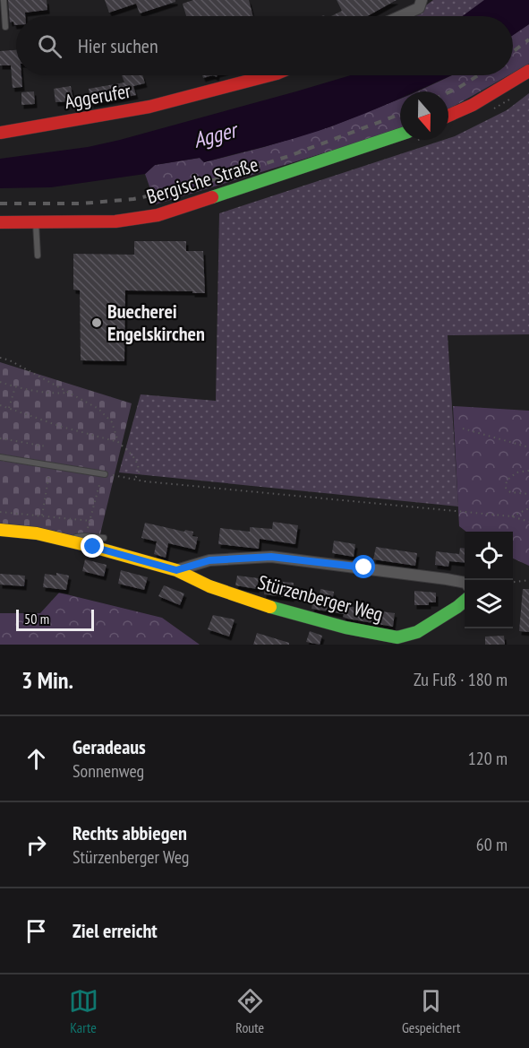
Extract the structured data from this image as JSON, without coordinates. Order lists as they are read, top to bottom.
{
  "streets": {
    "street": ["Aggerufer", "Bergische Straße", "Stürzenberger Weg"]
  },
  "water": ["Agger"],
  "places": ["Buecherei Engelskirchen"],
  "scale_bar": "50 m",
  "north": "bottom",
  "page": {
    "search": "Hier suchen",
    "scale": "50 m",
    "heading": ["3 Min.", "Zu Fuß · 180 m"],
    "list": [
      ["Geradeaus", "Sonnenweg", "120 m"],
      ["Rechts abbiegen", "Stürzenberger Weg", "60 m"],
      "Ziel erreicht"
    ],
    "nav": ["Karte", "Route", "Gespeichert"]
  }
}
